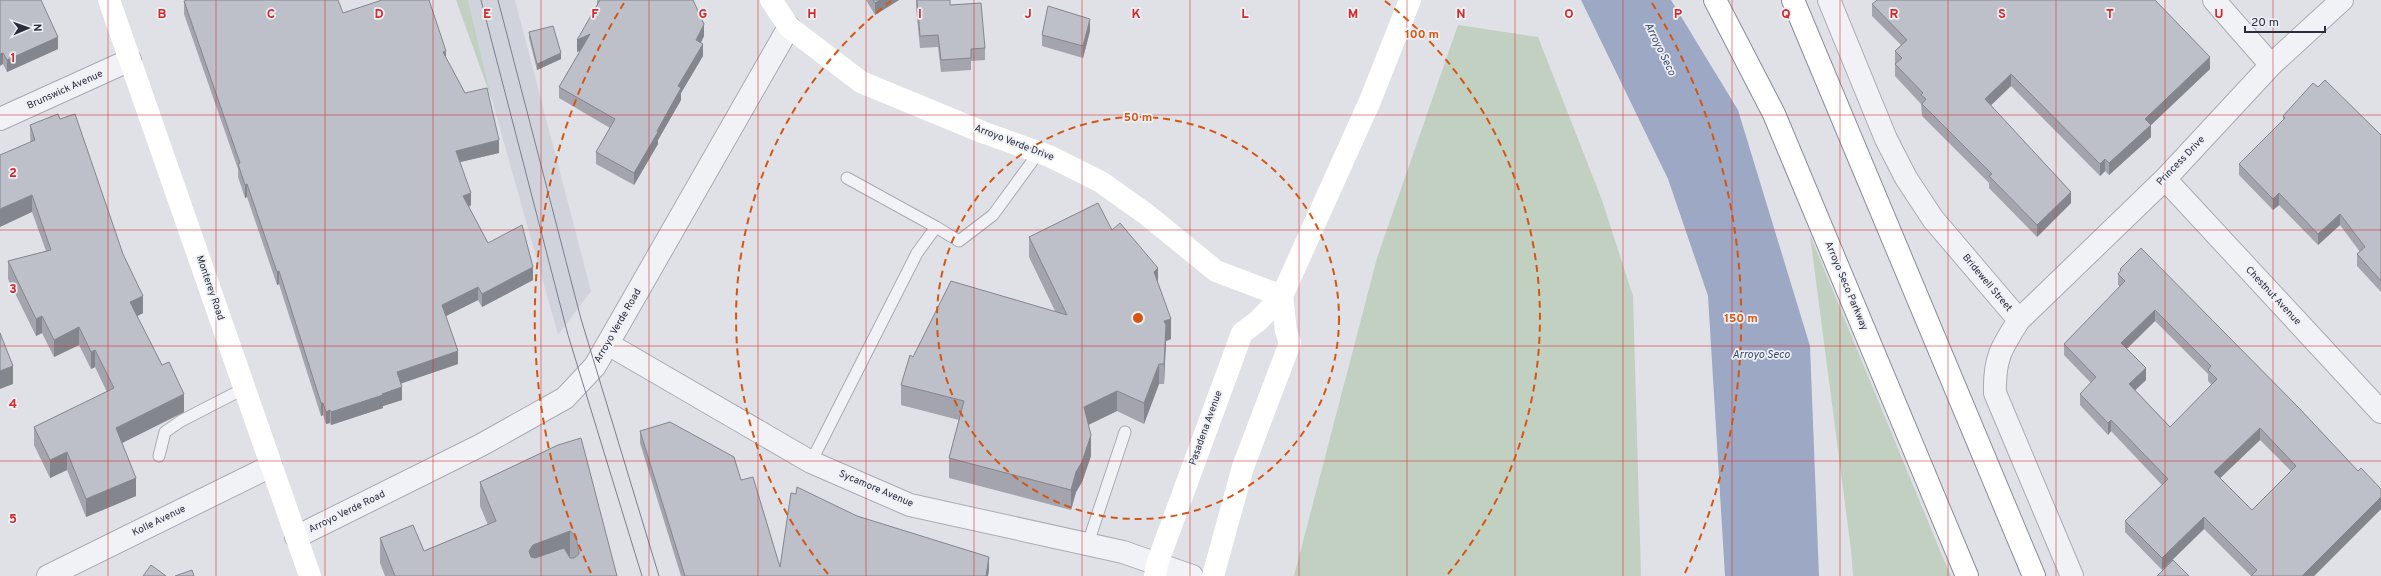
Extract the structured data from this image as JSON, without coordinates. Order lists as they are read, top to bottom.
{
  "streets": {
    "main road": [
      "Arroyo Verde Drive",
      "Arroyo Seco Parkway",
      "Monterey Road",
      "Pasadena Avenue"
    ],
    "street": [
      "Brunswick Avenue",
      "Princess Drive",
      "Bridewell Street",
      "Chestnut Avenue",
      "Arroyo Verde Road",
      "Sycamore Avenue",
      "Kolle Avenue"
    ]
  },
  "crossings": [
    ["Brunswick Avenue", "Monterey Road"],
    ["Arroyo Verde Drive", "Arroyo Verde Road"],
    ["Arroyo Verde Drive", "Pasadena Avenue"],
    ["Princess Drive", "Bridewell Street"],
    ["Princess Drive", "Chestnut Avenue"],
    ["Monterey Road", "Arroyo Verde Road"],
    ["Monterey Road", "Kolle Avenue"],
    ["Arroyo Verde Road", "Sycamore Avenue"],
    ["Pasadena Avenue", "Sycamore Avenue"]
  ],
  "water": ["Arroyo Seco"],
  "scale_bar": "20 m",
  "north": "right",
  "grid": {
    "columns": [
      "B",
      "C",
      "D",
      "E",
      "F",
      "G",
      "H",
      "I",
      "J",
      "K",
      "L",
      "M",
      "N",
      "O",
      "P",
      "Q",
      "R",
      "S",
      "T",
      "U"
    ],
    "rows": [
      "1",
      "2",
      "3",
      "4",
      "5"
    ]
  },
  "rings": ["100 m", "50 m", "150 m"]
}
